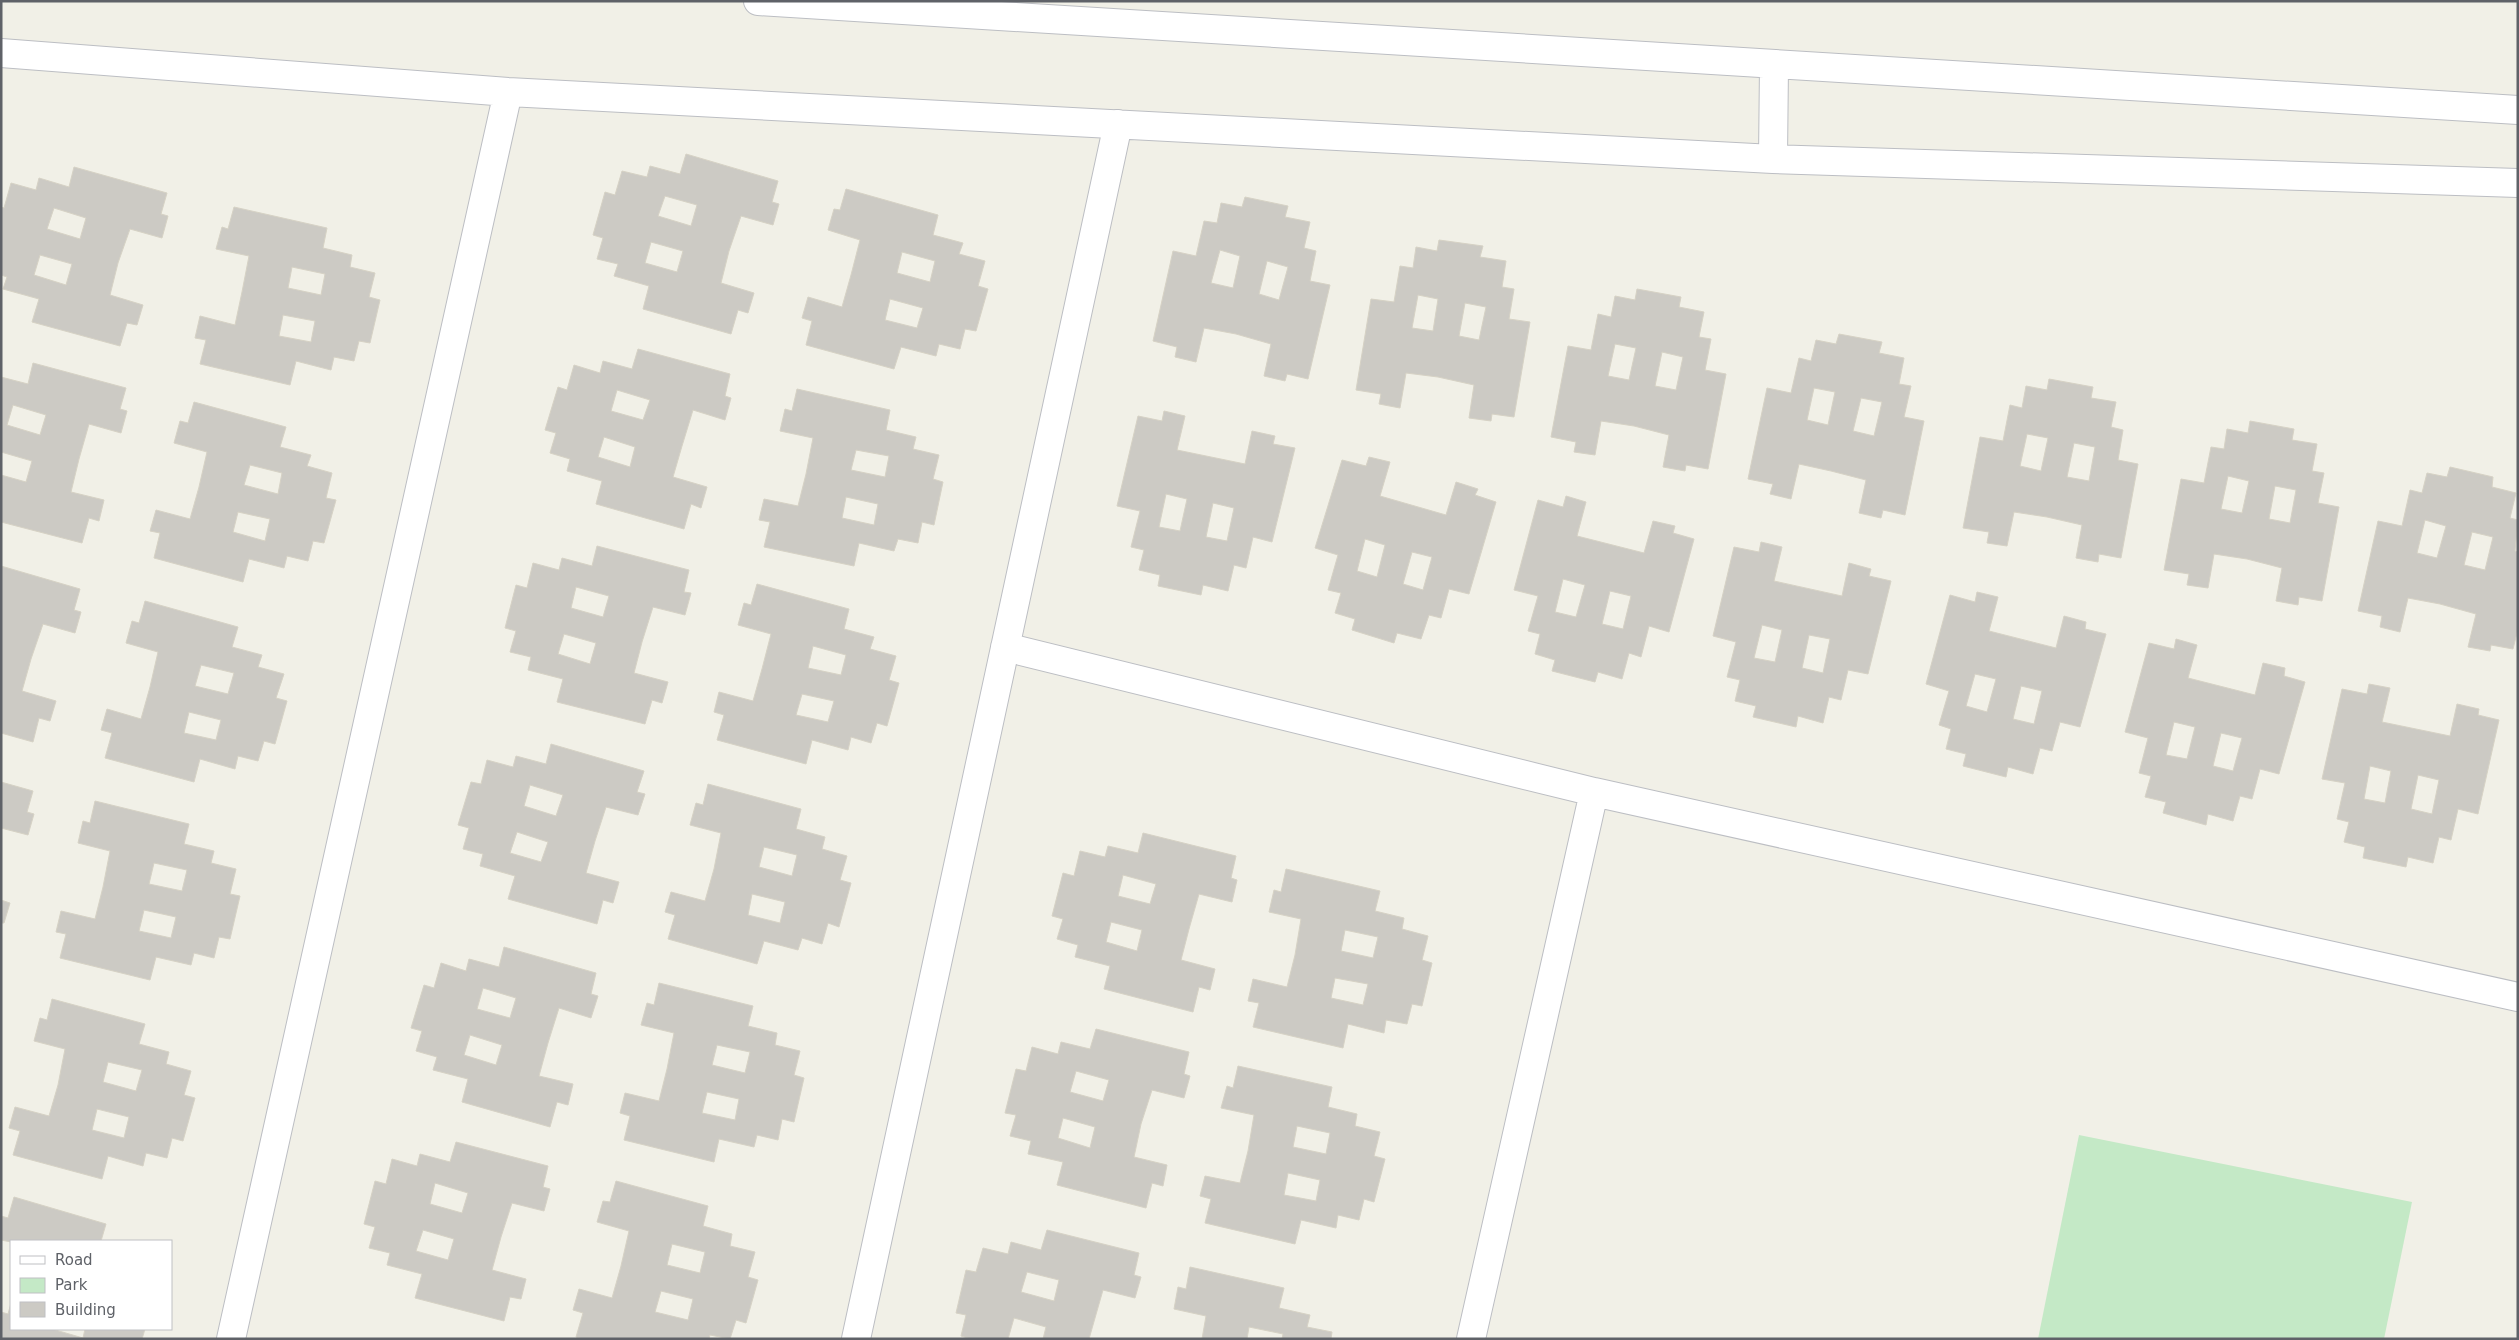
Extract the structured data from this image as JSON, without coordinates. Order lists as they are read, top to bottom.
{
  "legend": ["Road", "Park", "Building"]
}
